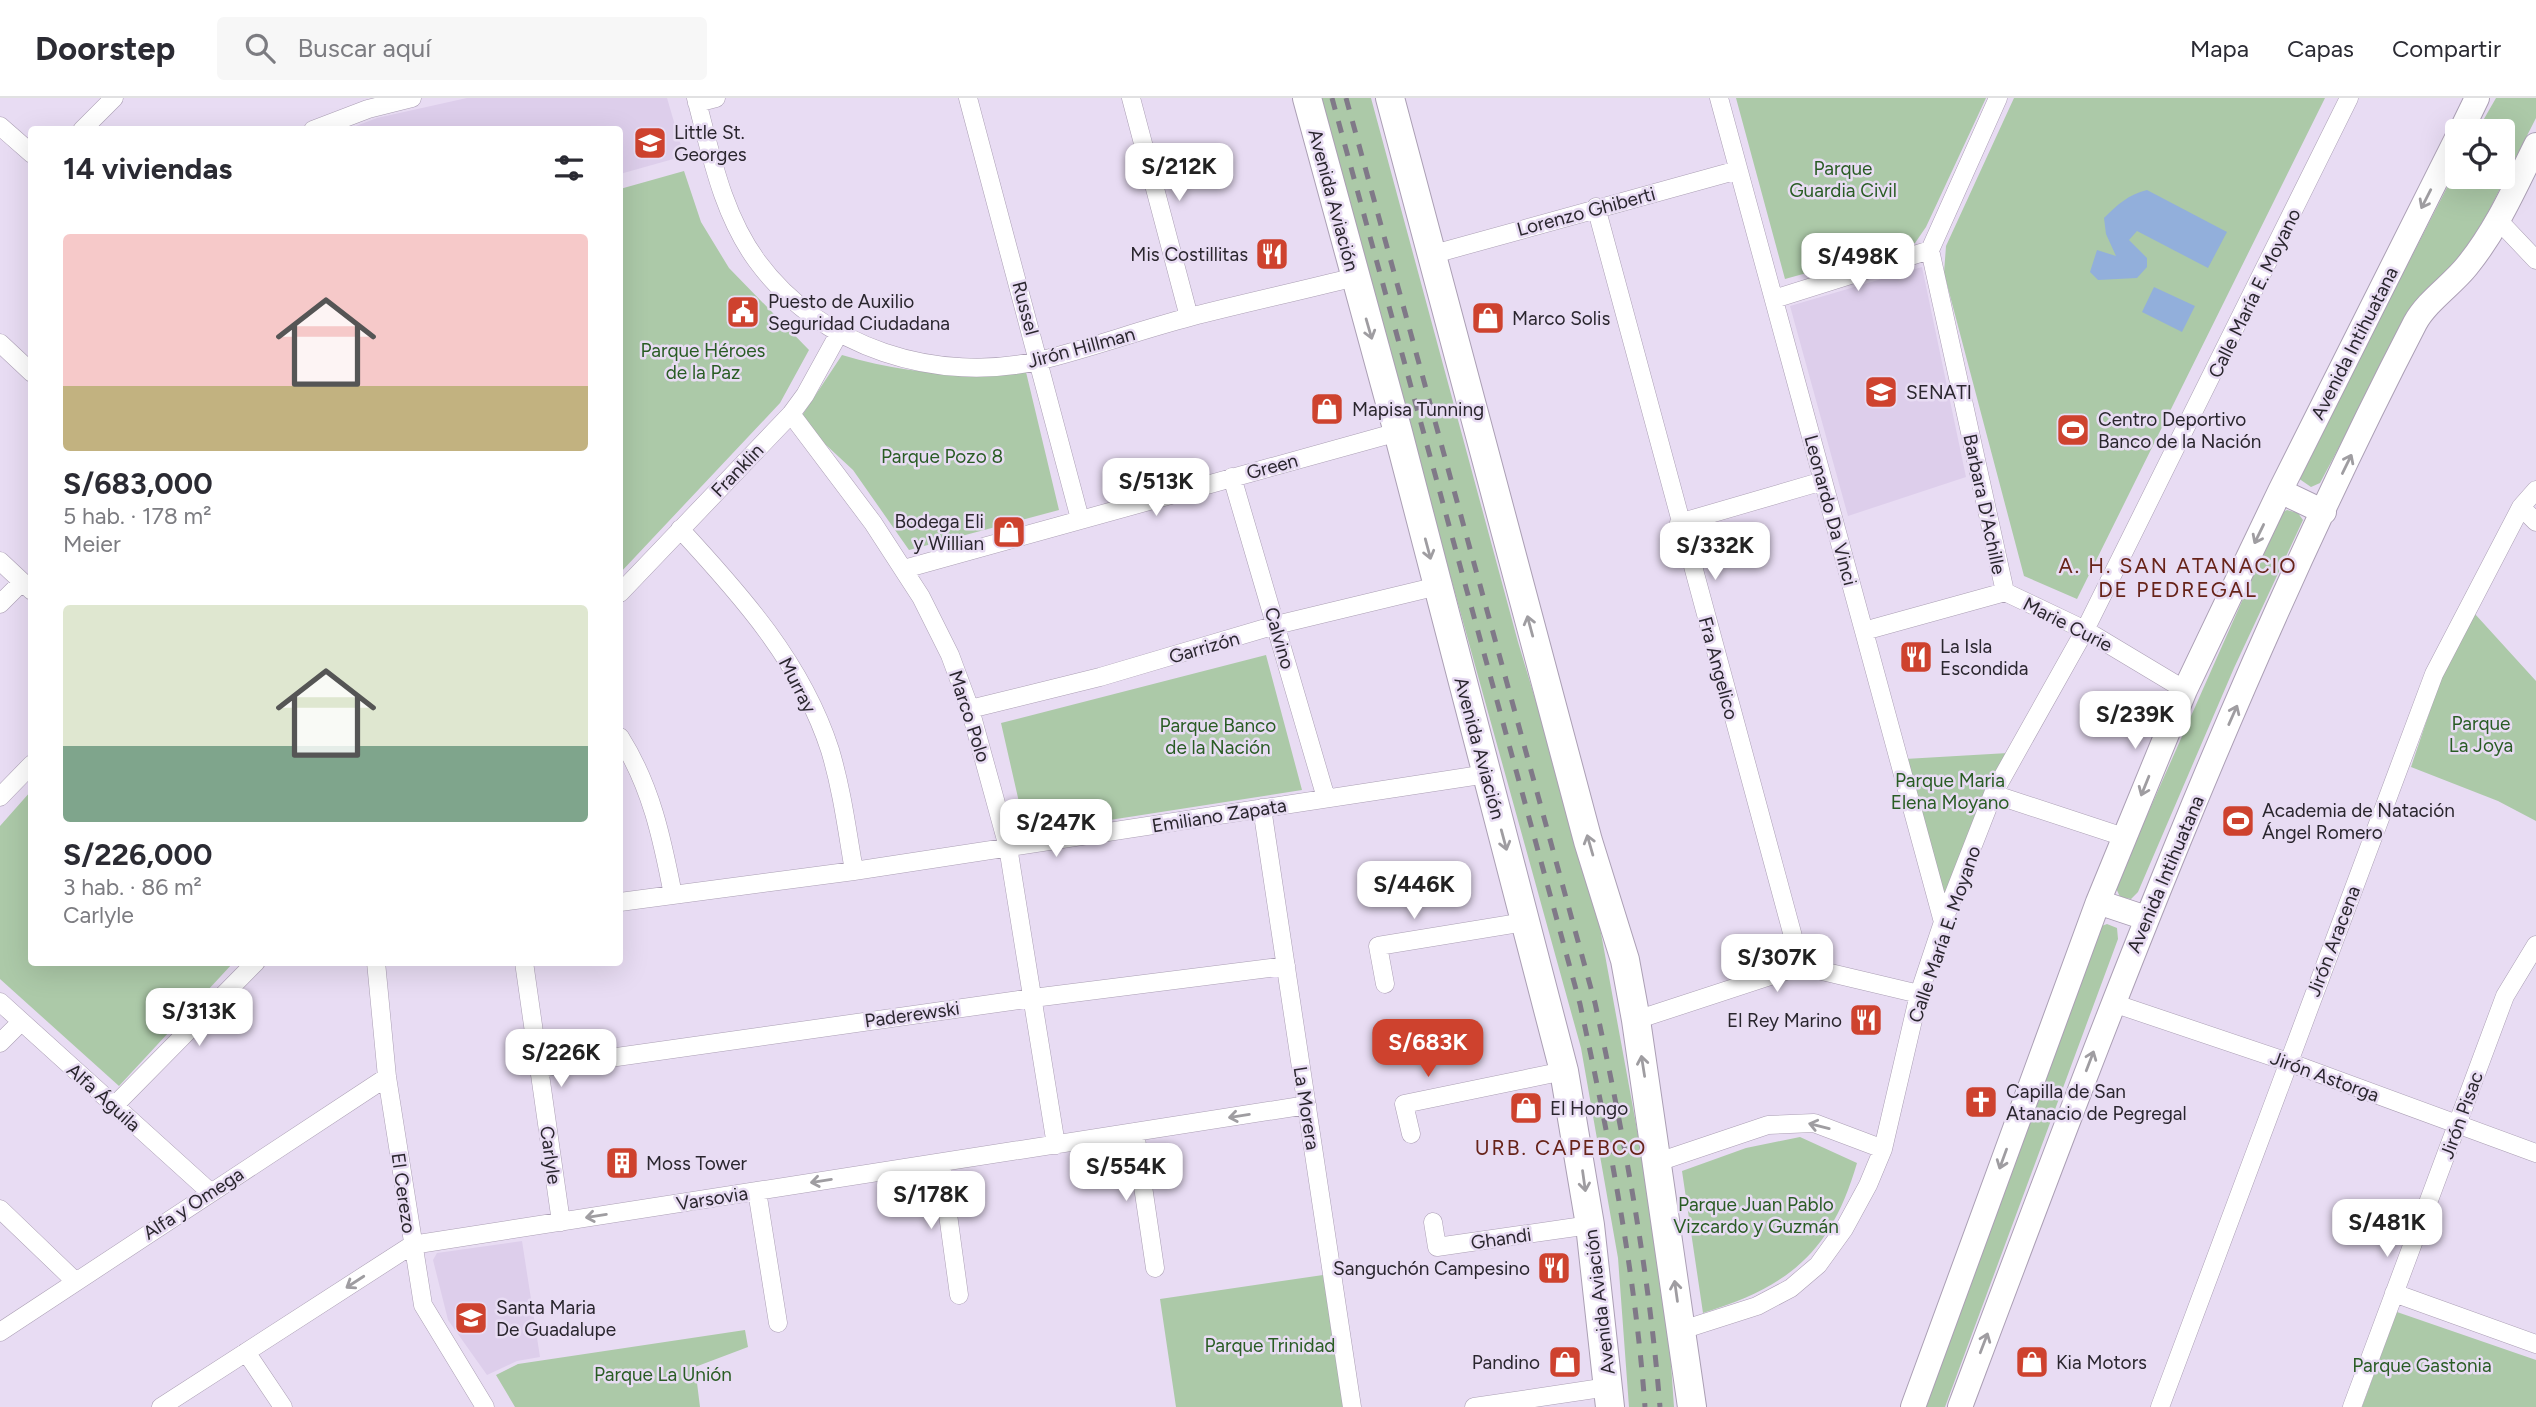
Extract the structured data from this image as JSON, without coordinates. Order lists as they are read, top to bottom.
{
  "streets": {
    "main road": ["Avenida Aviación", "Avenida Intihuatana"],
    "street": [
      "Lorenzo Ghiberti",
      "Calle María E. Moyano",
      "Russel",
      "Jirón Hillman",
      "Green",
      "Franklin",
      "Barbara D'Achille",
      "Leonardo Da Vinci",
      "Marie Curie",
      "Calvino",
      "Garrizón",
      "Fra Angelico",
      "Murray",
      "Marco Polo",
      "Emiliano Zapata",
      "Jirón Aracena",
      "Paderewski",
      "Jirón Astorga",
      "Alfa Águila",
      "La Morera",
      "Jirón Pisac",
      "Carlyle",
      "El Cerezo",
      "Varsovia",
      "Alfa y Omega",
      "Ghandi"
    ]
  },
  "crossings": [
    ["Avenida Aviación", "Jirón Hillman"],
    ["Avenida Aviación", "Green"],
    ["Avenida Aviación", "Garrizón"],
    ["Avenida Aviación", "Emiliano Zapata"],
    ["Avenida Aviación", "Ghandi"],
    ["Lorenzo Ghiberti", "Leonardo Da Vinci"],
    ["Lorenzo Ghiberti", "Fra Angelico"],
    ["Calle María E. Moyano", "Leonardo Da Vinci"],
    ["Calle María E. Moyano", "Marie Curie"],
    ["Russel", "Jirón Hillman"],
    ["Russel", "Green"],
    ["Avenida Intihuatana", "Marie Curie"],
    ["Avenida Intihuatana", "Jirón Astorga"],
    ["Jirón Hillman", "Franklin"],
    ["Green", "Calvino"],
    ["Green", "Marco Polo"],
    ["Franklin", "Murray"],
    ["Franklin", "Marco Polo"],
    ["Barbara D'Achille", "Marie Curie"],
    ["Leonardo Da Vinci", "Marie Curie"],
    ["Calvino", "Garrizón"],
    ["Calvino", "Emiliano Zapata"],
    ["Garrizón", "Marco Polo"],
    ["Murray", "Emiliano Zapata"],
    ["Marco Polo", "Emiliano Zapata"],
    ["Marco Polo", "Paderewski"],
    ["Marco Polo", "Varsovia"],
    ["Emiliano Zapata", "La Morera"],
    ["Jirón Aracena", "Jirón Astorga"],
    ["Paderewski", "La Morera"],
    ["Paderewski", "Carlyle"],
    ["Jirón Astorga", "Jirón Pisac"],
    ["Alfa Águila", "Alfa y Omega"],
    ["La Morera", "Varsovia"],
    ["Carlyle", "Varsovia"],
    ["El Cerezo", "Varsovia"],
    ["El Cerezo", "Alfa y Omega"]
  ],
  "one_way": ["Varsovia"],
  "districts": ["A. H. SAN ATANACIO DE PEDREGAL", "URB. CAPEBCO"],
  "parks": [
    "Parque Guardia Civil",
    "Parque Héroes de la Paz",
    "Parque Pozo 8",
    "Parque La Joya",
    "Parque Banco de la Nación",
    "Parque Maria Elena Moyano",
    "Parque Juan Pablo Vizcardo y Guzmán",
    "Parque Trinidad",
    "Parque Gastonia",
    "Parque La Unión"
  ],
  "places": {
    "school or university": ["Little St. Georges", "SENATI", "Santa Maria De Guadalupe"],
    "restaurant": [
      "Mis Costillitas",
      "La Isla Escondida",
      "El Rey Marino",
      "Sanguchón Campesino"
    ],
    "public building": ["Puesto de Auxilio Seguridad Ciudadana"],
    "shop": [
      "Marco Solis",
      "Mapisa Tunning",
      "Bodega Eli y Willian",
      "El Hongo",
      "Pandino",
      "Kia Motors"
    ],
    "sports": ["Centro Deportivo Banco de la Nación", "Academia de Natación Ángel Romero"],
    "church": ["Capilla de San Atanacio de Pegregal"],
    "building": ["Moss Tower"]
  },
  "page": {
    "header": "Doorstep",
    "search": "Buscar aquí",
    "nav": ["Mapa", "Capas", "Compartir"],
    "heading": "14 viviendas",
    "price": [
      "S/212K",
      "S/498K",
      "S/513K",
      "S/332K",
      "S/239K",
      "S/247K",
      "S/446K",
      "S/307K",
      "S/313K",
      "S/683K",
      "S/226K",
      "S/554K",
      "S/178K",
      "S/481K"
    ],
    "list": [
      {
        "name": "S/683,000",
        "note": "5 hab. · 178 m² · Meier"
      },
      {
        "name": "S/226,000",
        "note": "3 hab. · 86 m² · Carlyle"
      }
    ]
  }
}
